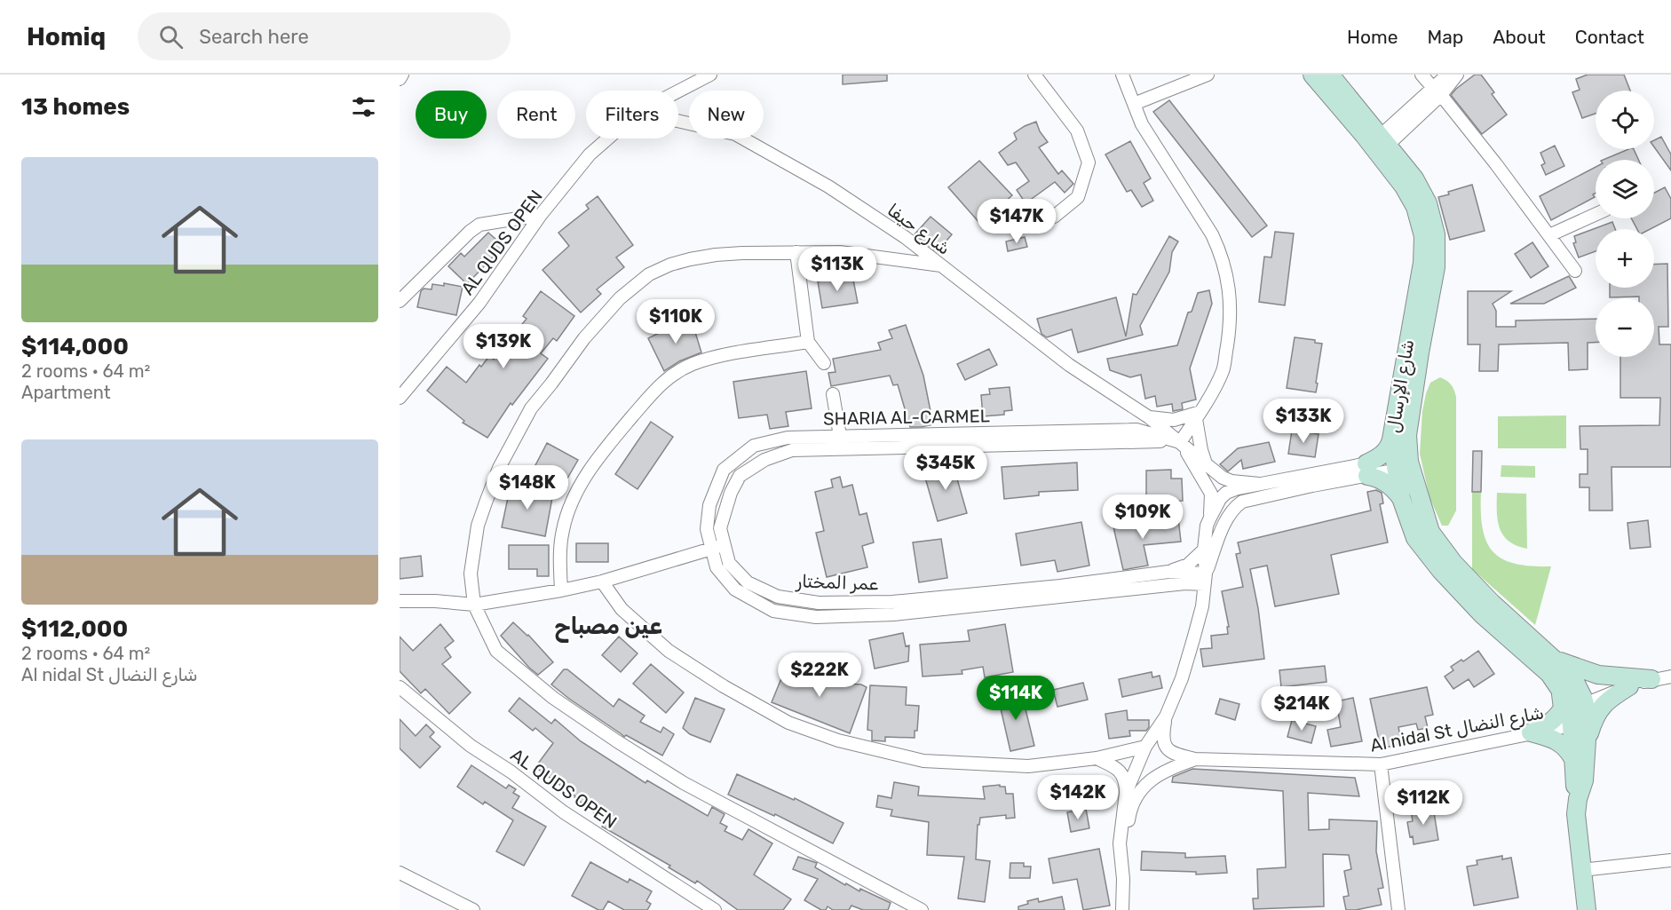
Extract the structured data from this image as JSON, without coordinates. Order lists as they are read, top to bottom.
{
  "streets": {
    "main road": ["شارع الإرسال"],
    "street": [
      "شارع حيفا",
      "AL QUDS OPEN",
      "SHARIA AL-CARMEL",
      "عمر المختار",
      "Al nidal St شارع النضال"
    ]
  },
  "crossings": [
    ["شارع حيفا", "SHARIA AL-CARMEL"],
    ["شارع حيفا", "عمر المختار"],
    ["شارع الإرسال", "Al nidal St شارع النضال"],
    ["SHARIA AL-CARMEL", "عمر المختار"]
  ],
  "districts": ["عين مصباح"],
  "page": {
    "header": "Homiq",
    "search": "Search here",
    "nav": [
      "Home",
      "Map",
      "About",
      "Contact"
    ],
    "heading": "13 homes",
    "map_buttons": ["+", "−"],
    "chip": [
      "Buy",
      "Rent",
      "Filters",
      "New"
    ],
    "list": [
      {
        "name": "$114,000",
        "note": "2 rooms · 64 m² · Apartment"
      },
      {
        "name": "$112,000",
        "note": "2 rooms · 64 m² · Al nidal St شارع النضال"
      }
    ],
    "price": [
      "$147K",
      "$113K",
      "$110K",
      "$139K",
      "$133K",
      "$345K",
      "$148K",
      "$109K",
      "$222K",
      "$114K",
      "$214K",
      "$142K",
      "$112K"
    ]
  }
}
